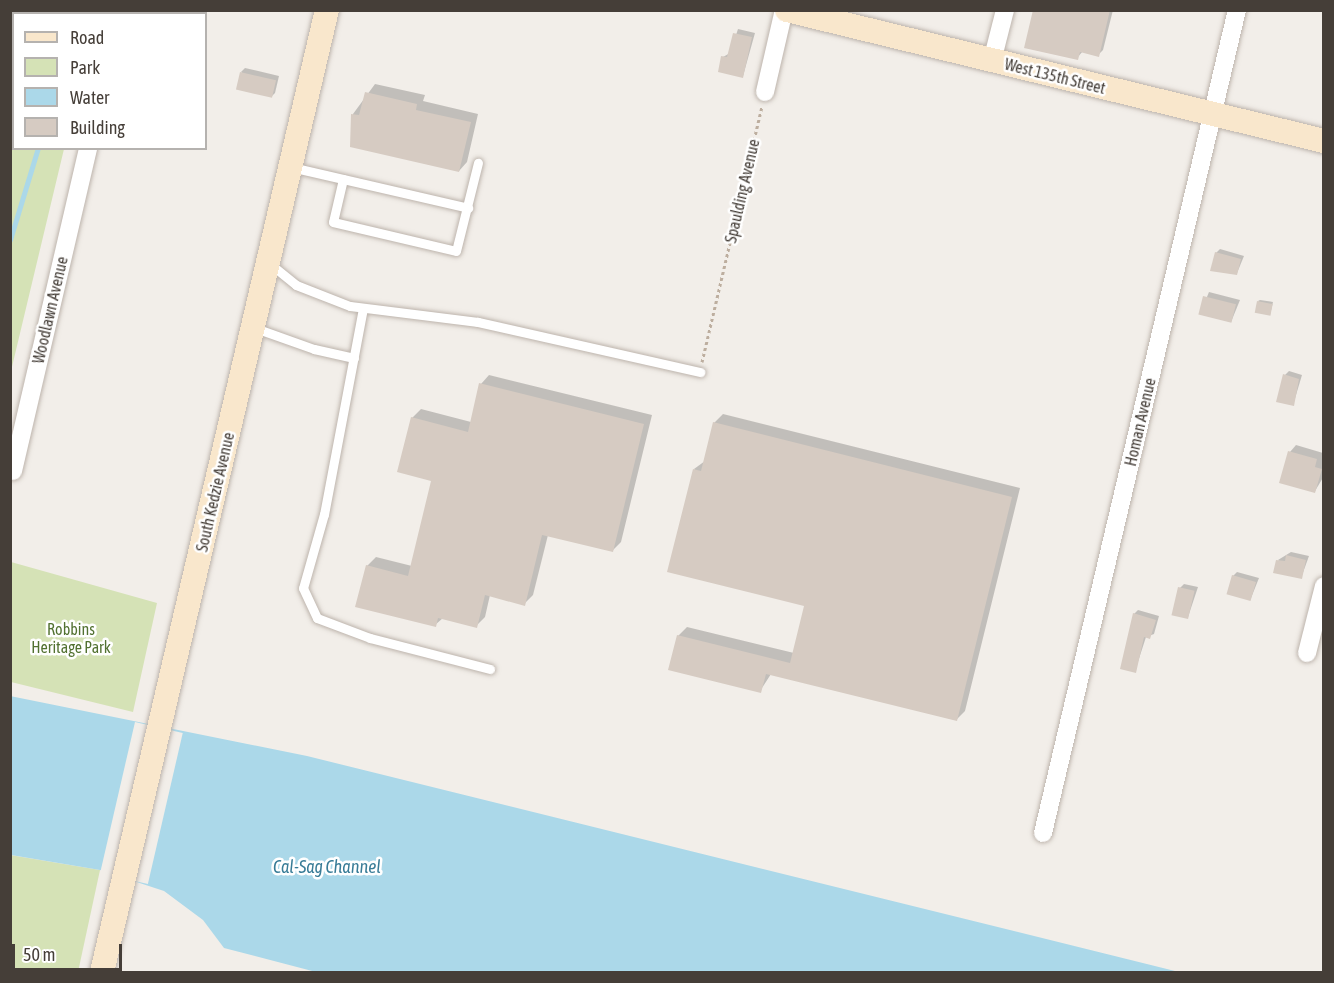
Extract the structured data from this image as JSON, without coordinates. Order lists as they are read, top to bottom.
{
  "streets": {
    "main road": ["West 135th Street", "South Kedzie Avenue"],
    "street": ["Woodlawn Avenue", "Homan Avenue"],
    "path": ["Spaulding Avenue"]
  },
  "crossings": [
    ["West 135th Street", "Homan Avenue"]
  ],
  "water": ["Cal-Sag Channel"],
  "parks": ["Robbins Heritage Park"],
  "legend": [
    "Road",
    "Park",
    "Water",
    "Building"
  ],
  "scale_bar": "50 m"
}
